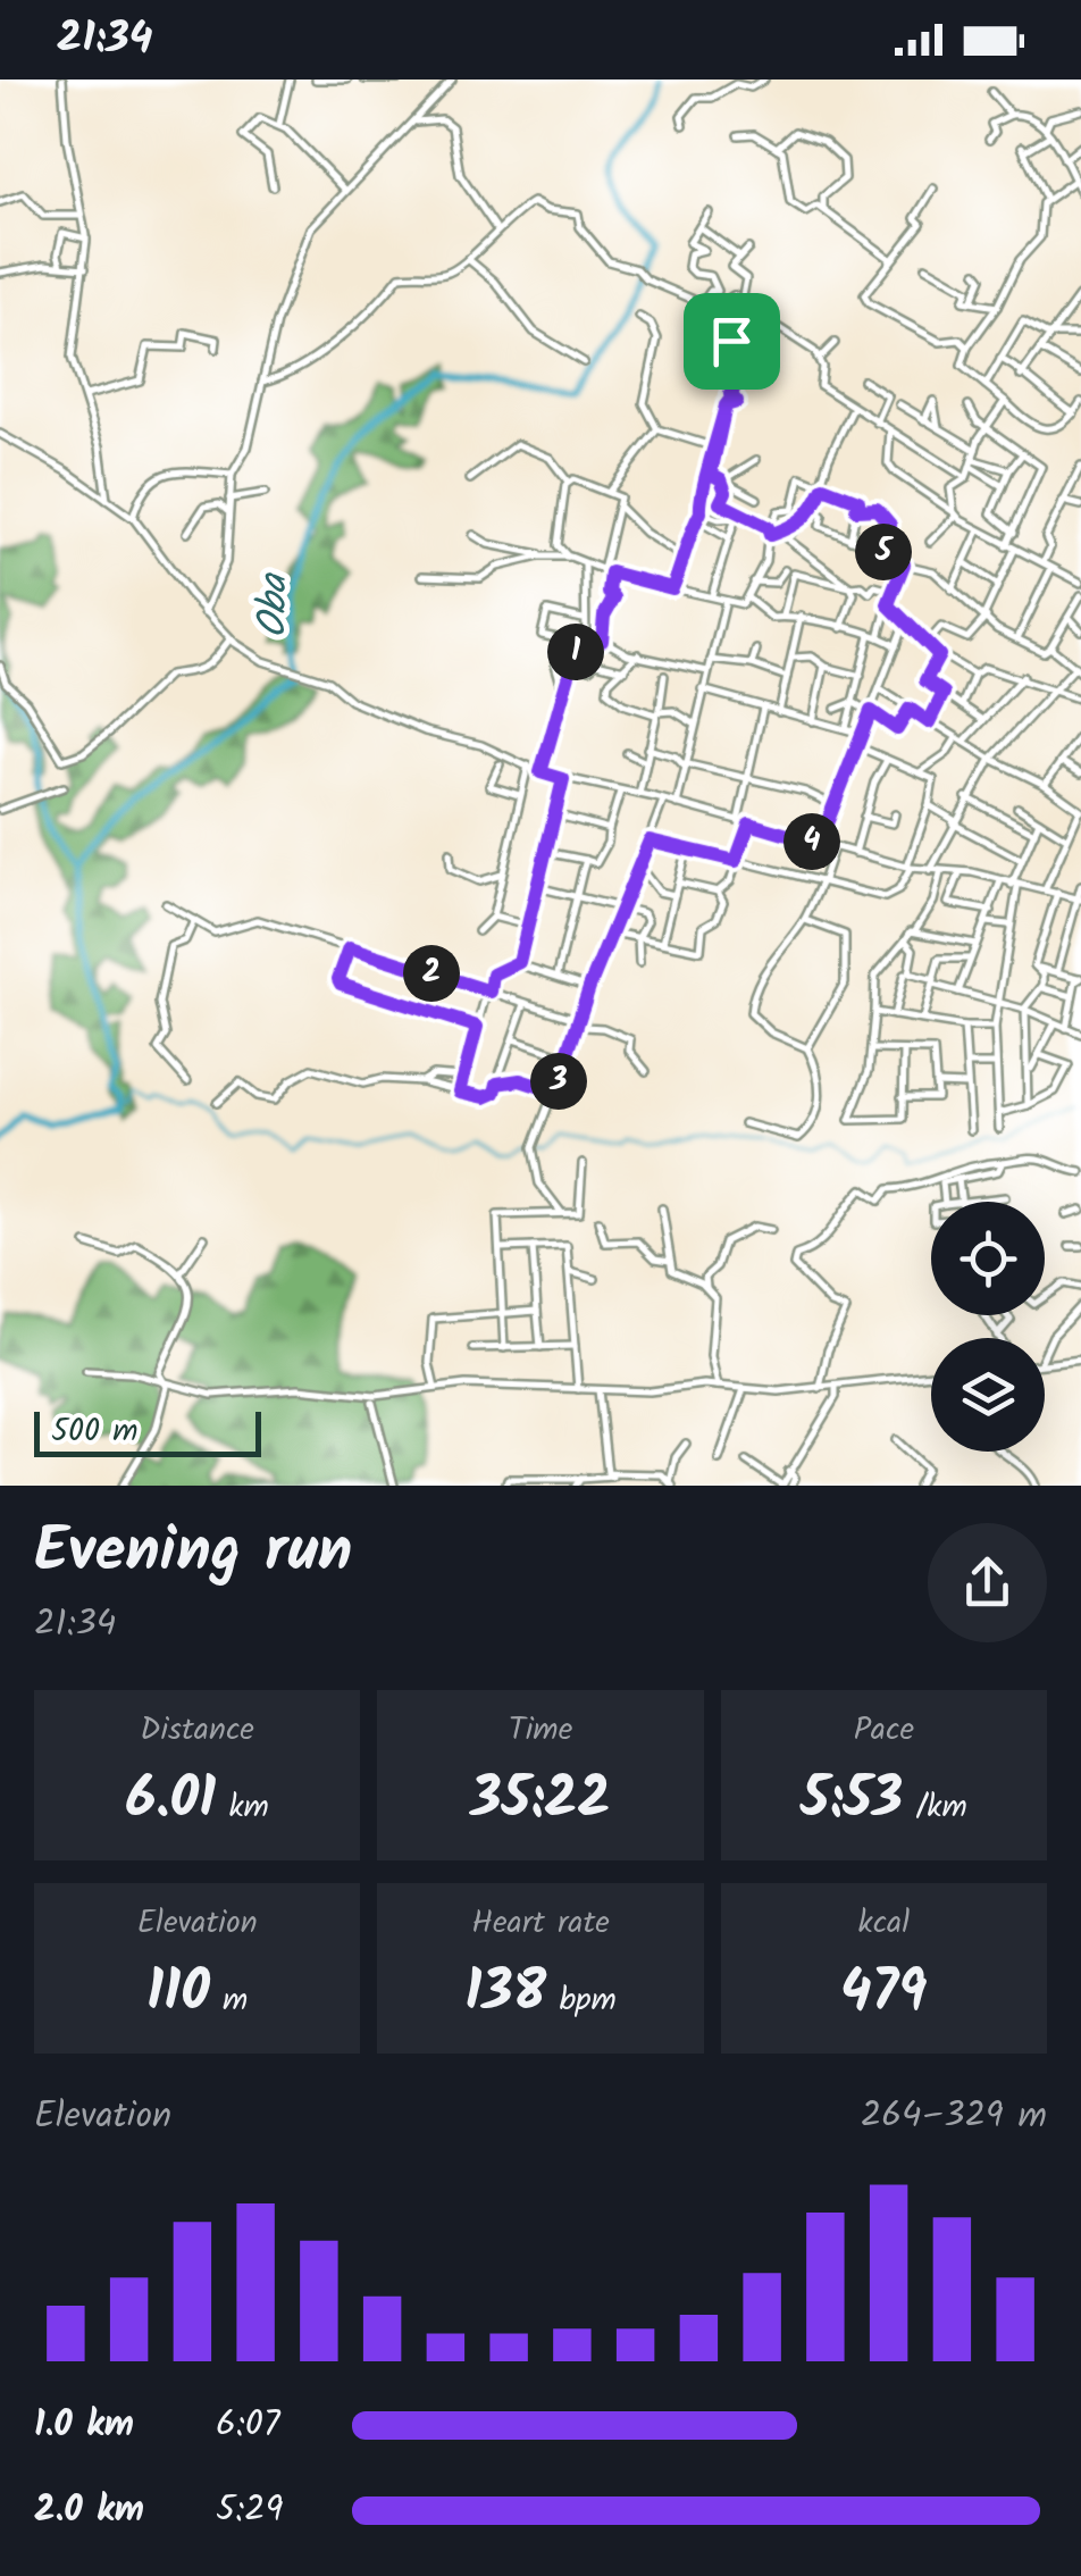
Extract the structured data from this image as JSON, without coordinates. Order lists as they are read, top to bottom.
{
  "water": ["Oba"],
  "scale_bar": "500 m",
  "page": {
    "status": "21:34",
    "pins": [
      "5",
      "1",
      "4",
      "2",
      "3"
    ],
    "scale": "500 m",
    "heading": ["Evening run", "21:34"],
    "stats": [
      ["Distance", "6.01 km"],
      ["Time", "35:22"],
      ["Pace", "5:53 /km"],
      ["Elevation", "110 m"],
      ["Heart rate", "138 bpm"],
      ["kcal", "479"]
    ],
    "chart": ["Elevation", "264–329 m"],
    "list": [
      {
        "name": "1.0 km",
        "note": "6:07"
      },
      {
        "name": "2.0 km",
        "note": "5:29"
      }
    ]
  }
}
